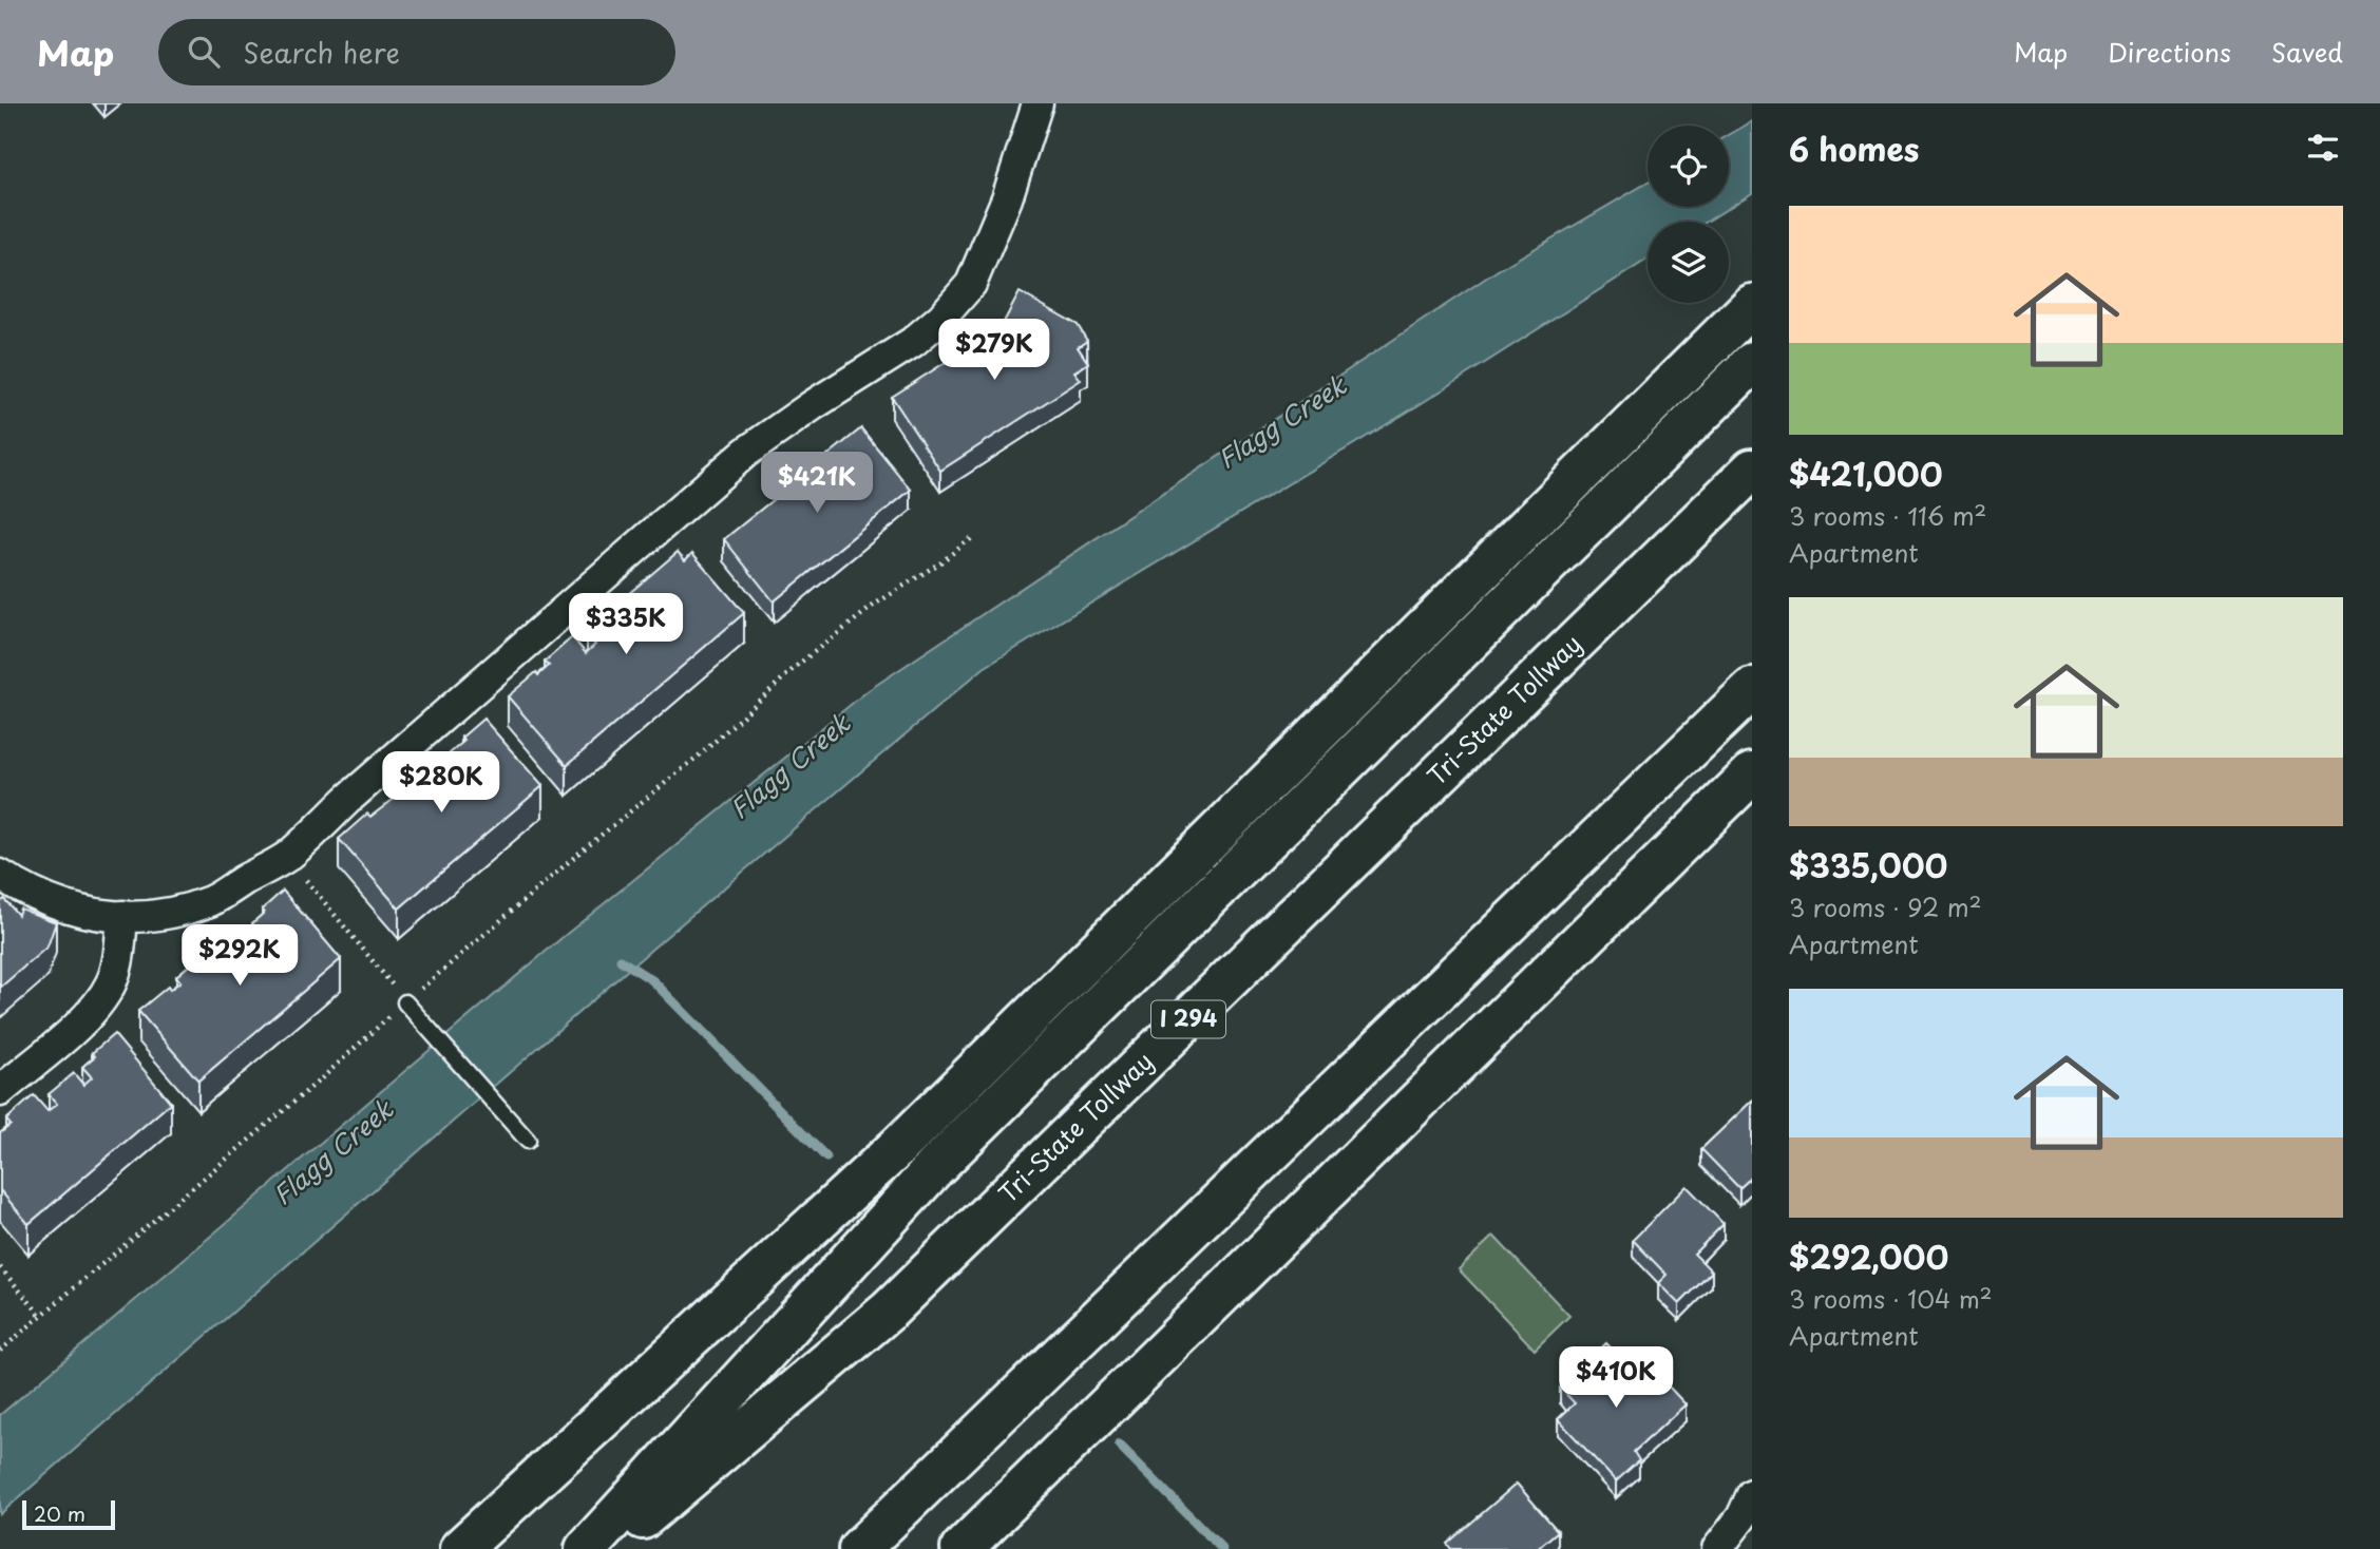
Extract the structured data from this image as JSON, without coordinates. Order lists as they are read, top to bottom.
{
  "streets": {
    "highway": ["Tri-State Tollway", "I 294"]
  },
  "water": ["Flagg Creek"],
  "scale_bar": "20 m",
  "page": {
    "header": "Map",
    "search": "Search here",
    "nav": ["Map", "Directions", "Saved"],
    "heading": "6 homes",
    "list": [
      {
        "name": "$421,000",
        "note": "3 rooms · 116 m² · Apartment"
      },
      {
        "name": "$335,000",
        "note": "3 rooms · 92 m² · Apartment"
      },
      {
        "name": "$292,000",
        "note": "3 rooms · 104 m² · Apartment"
      }
    ],
    "price": [
      "$279K",
      "$421K",
      "$335K",
      "$280K",
      "$292K",
      "$410K"
    ],
    "scale": "20 m"
  }
}
